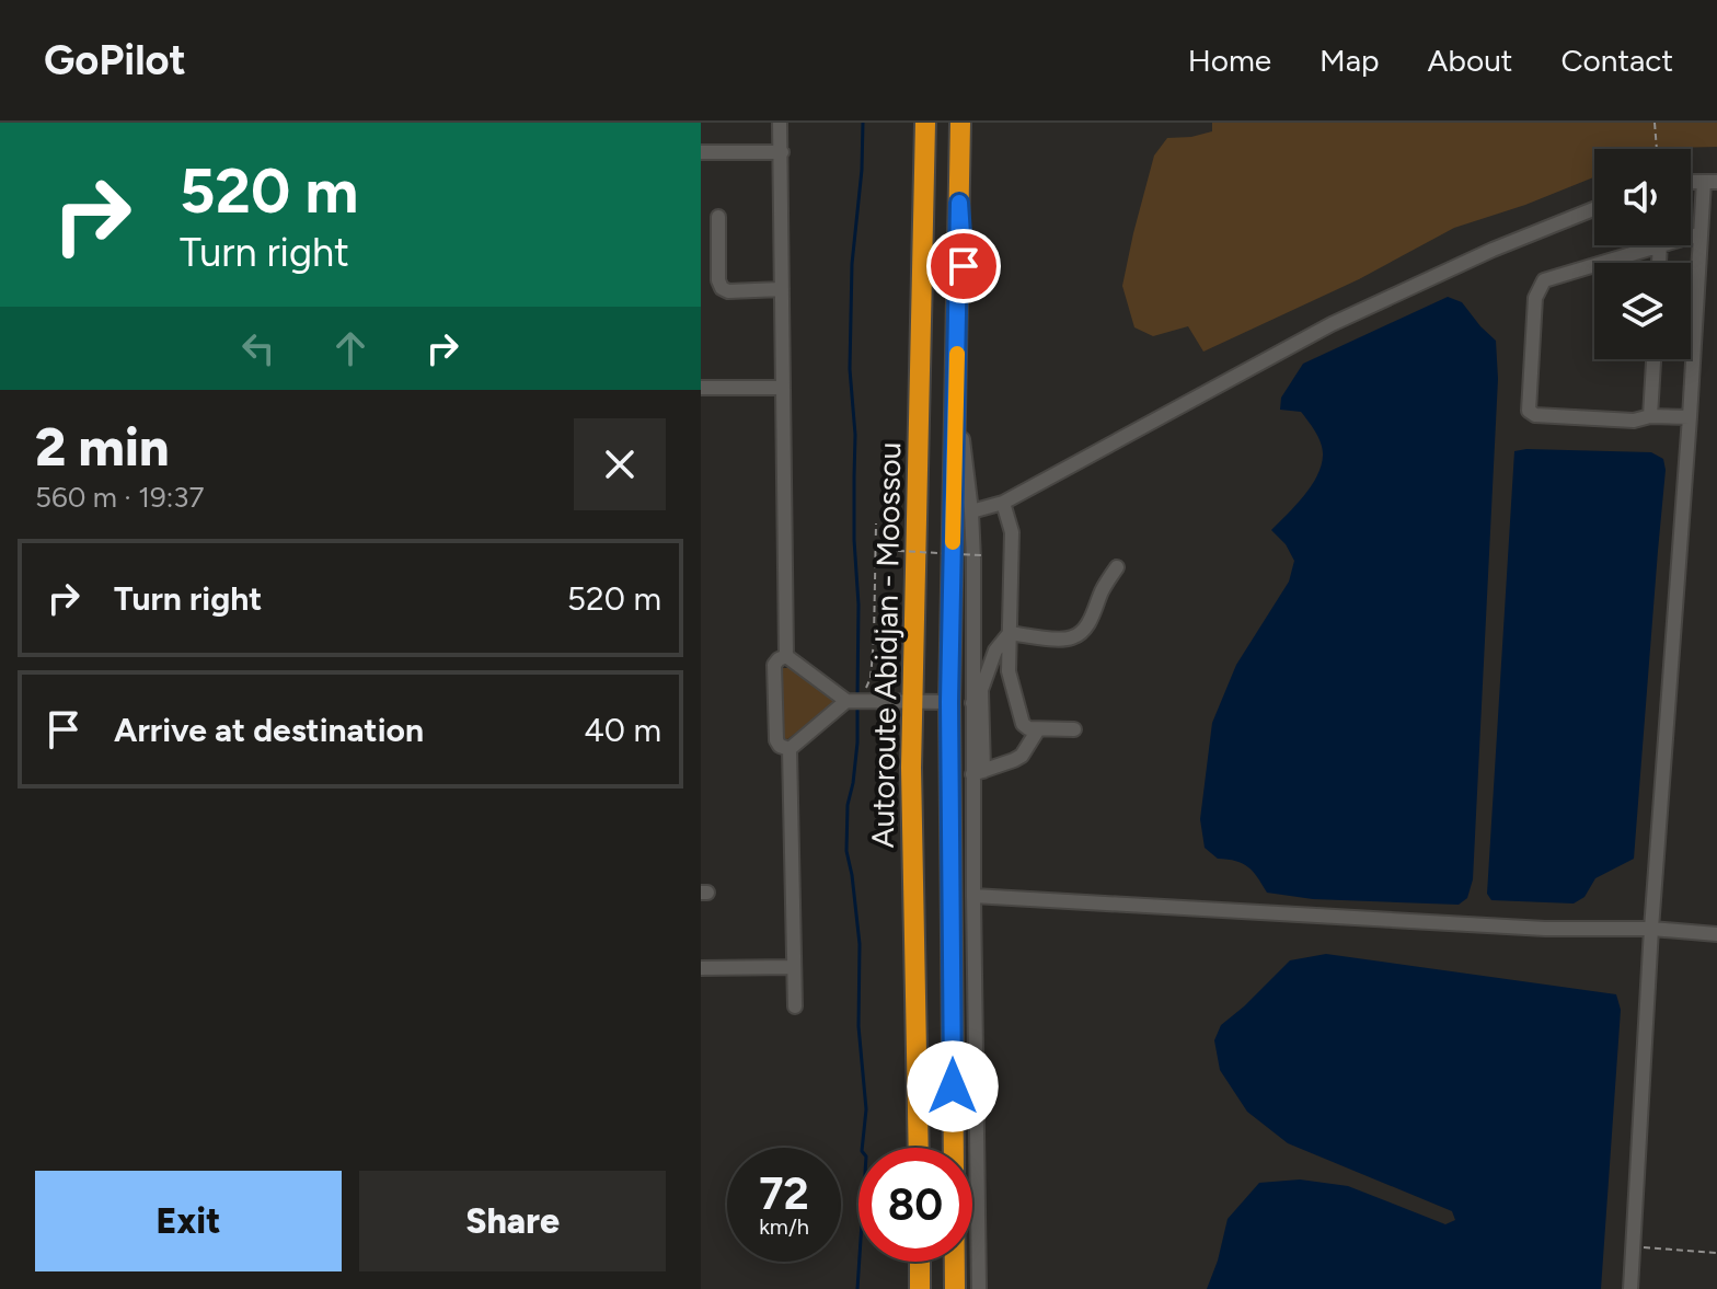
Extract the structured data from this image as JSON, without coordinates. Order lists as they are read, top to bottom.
{
  "streets": {
    "highway": ["Autoroute Abidjan - Moossou"]
  },
  "page": {
    "header": "GoPilot",
    "nav": [
      "Home",
      "Map",
      "About",
      "Contact"
    ],
    "turn": ["520 m", "Turn right"],
    "heading": ["2 min", "560 m · 19:37"],
    "list": [
      {
        "name": "Turn right",
        "value": "520 m"
      },
      {
        "name": "Arrive at destination",
        "value": "40 m"
      }
    ],
    "speed": "72 km/h",
    "limit": "80",
    "buttons": ["Exit", "Share"]
  }
}
